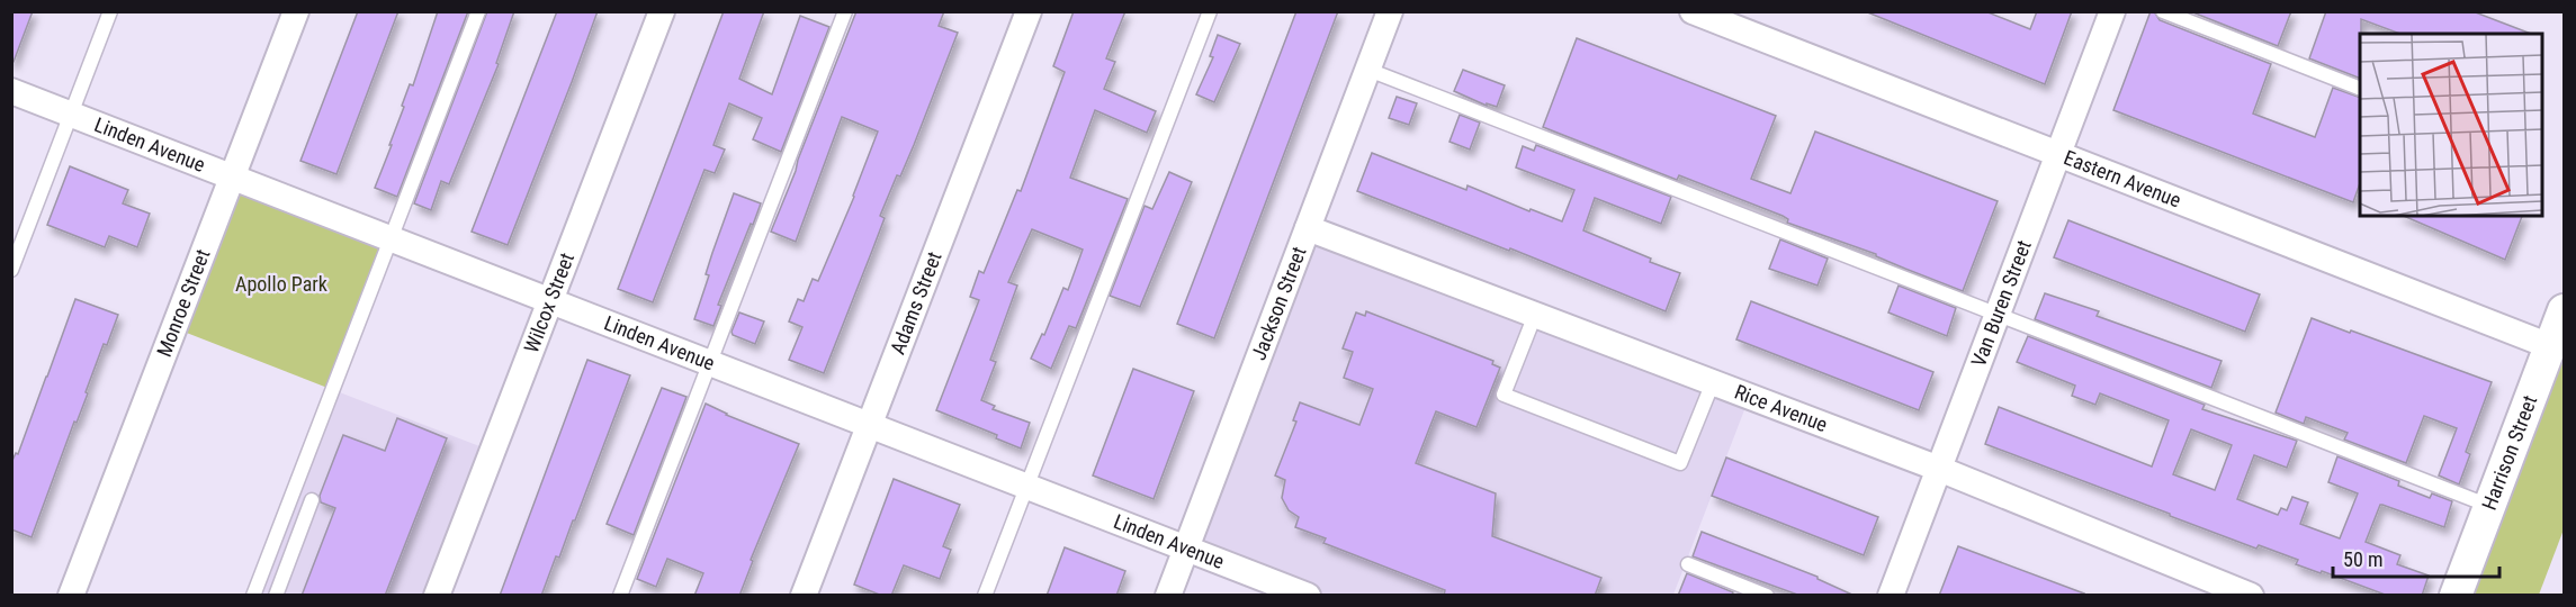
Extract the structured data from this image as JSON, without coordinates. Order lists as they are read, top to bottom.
{
  "streets": {
    "street": [
      "Linden Avenue",
      "Eastern Avenue",
      "Monroe Street",
      "Wilcox Street",
      "Adams Street",
      "Jackson Street",
      "Van Buren Street",
      "Rice Avenue",
      "Harrison Street"
    ]
  },
  "crossings": [
    ["Linden Avenue", "Monroe Street"],
    ["Linden Avenue", "Wilcox Street"],
    ["Linden Avenue", "Adams Street"],
    ["Linden Avenue", "Jackson Street"],
    ["Eastern Avenue", "Van Buren Street"],
    ["Eastern Avenue", "Harrison Street"],
    ["Jackson Street", "Rice Avenue"],
    ["Van Buren Street", "Rice Avenue"]
  ],
  "parks": ["Apollo Park"],
  "scale_bar": "50 m"
}
